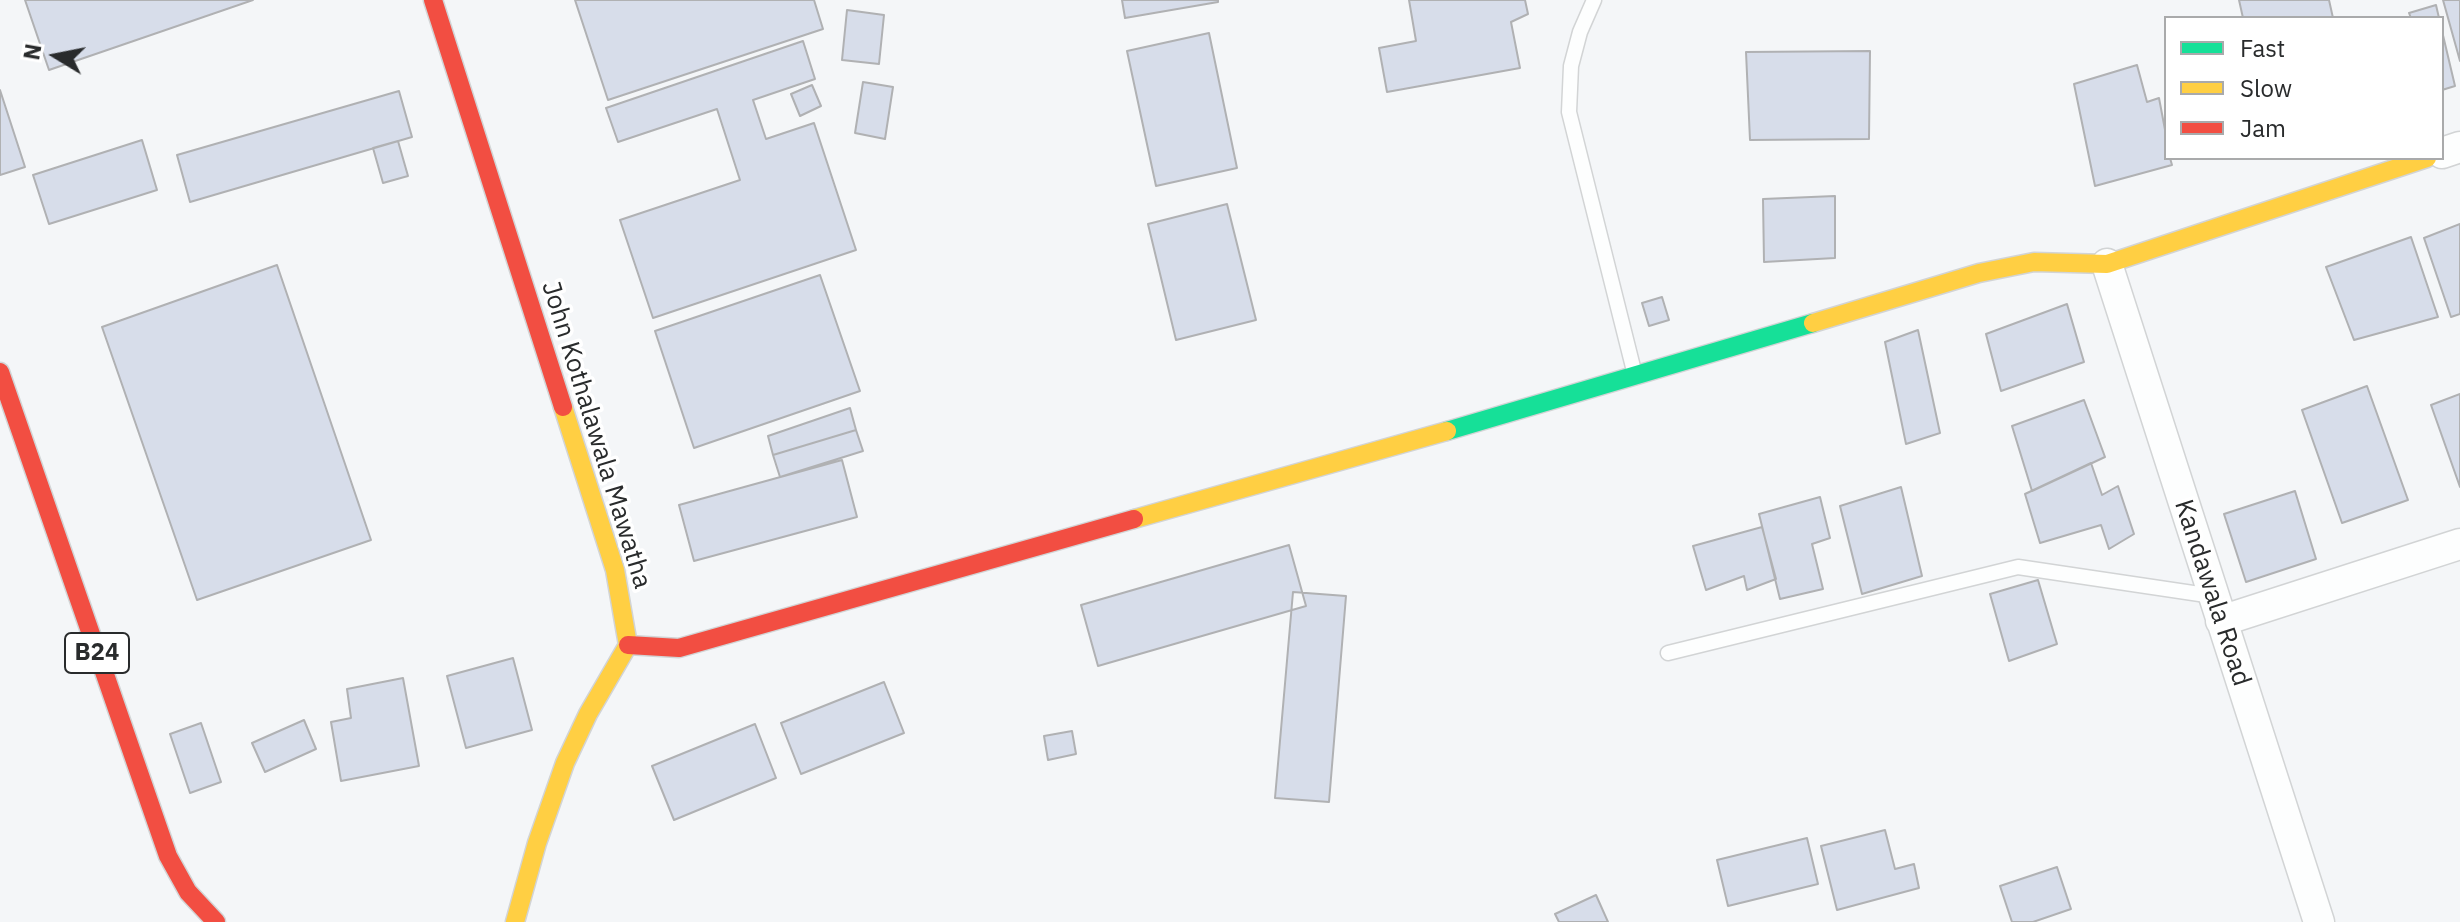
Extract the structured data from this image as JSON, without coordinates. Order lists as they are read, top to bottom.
{
  "streets": {
    "street": ["John Kothalawala Mawatha", "Kandawala Road", "B24"]
  },
  "legend": ["Fast", "Slow", "Jam"],
  "north": "left"
}
